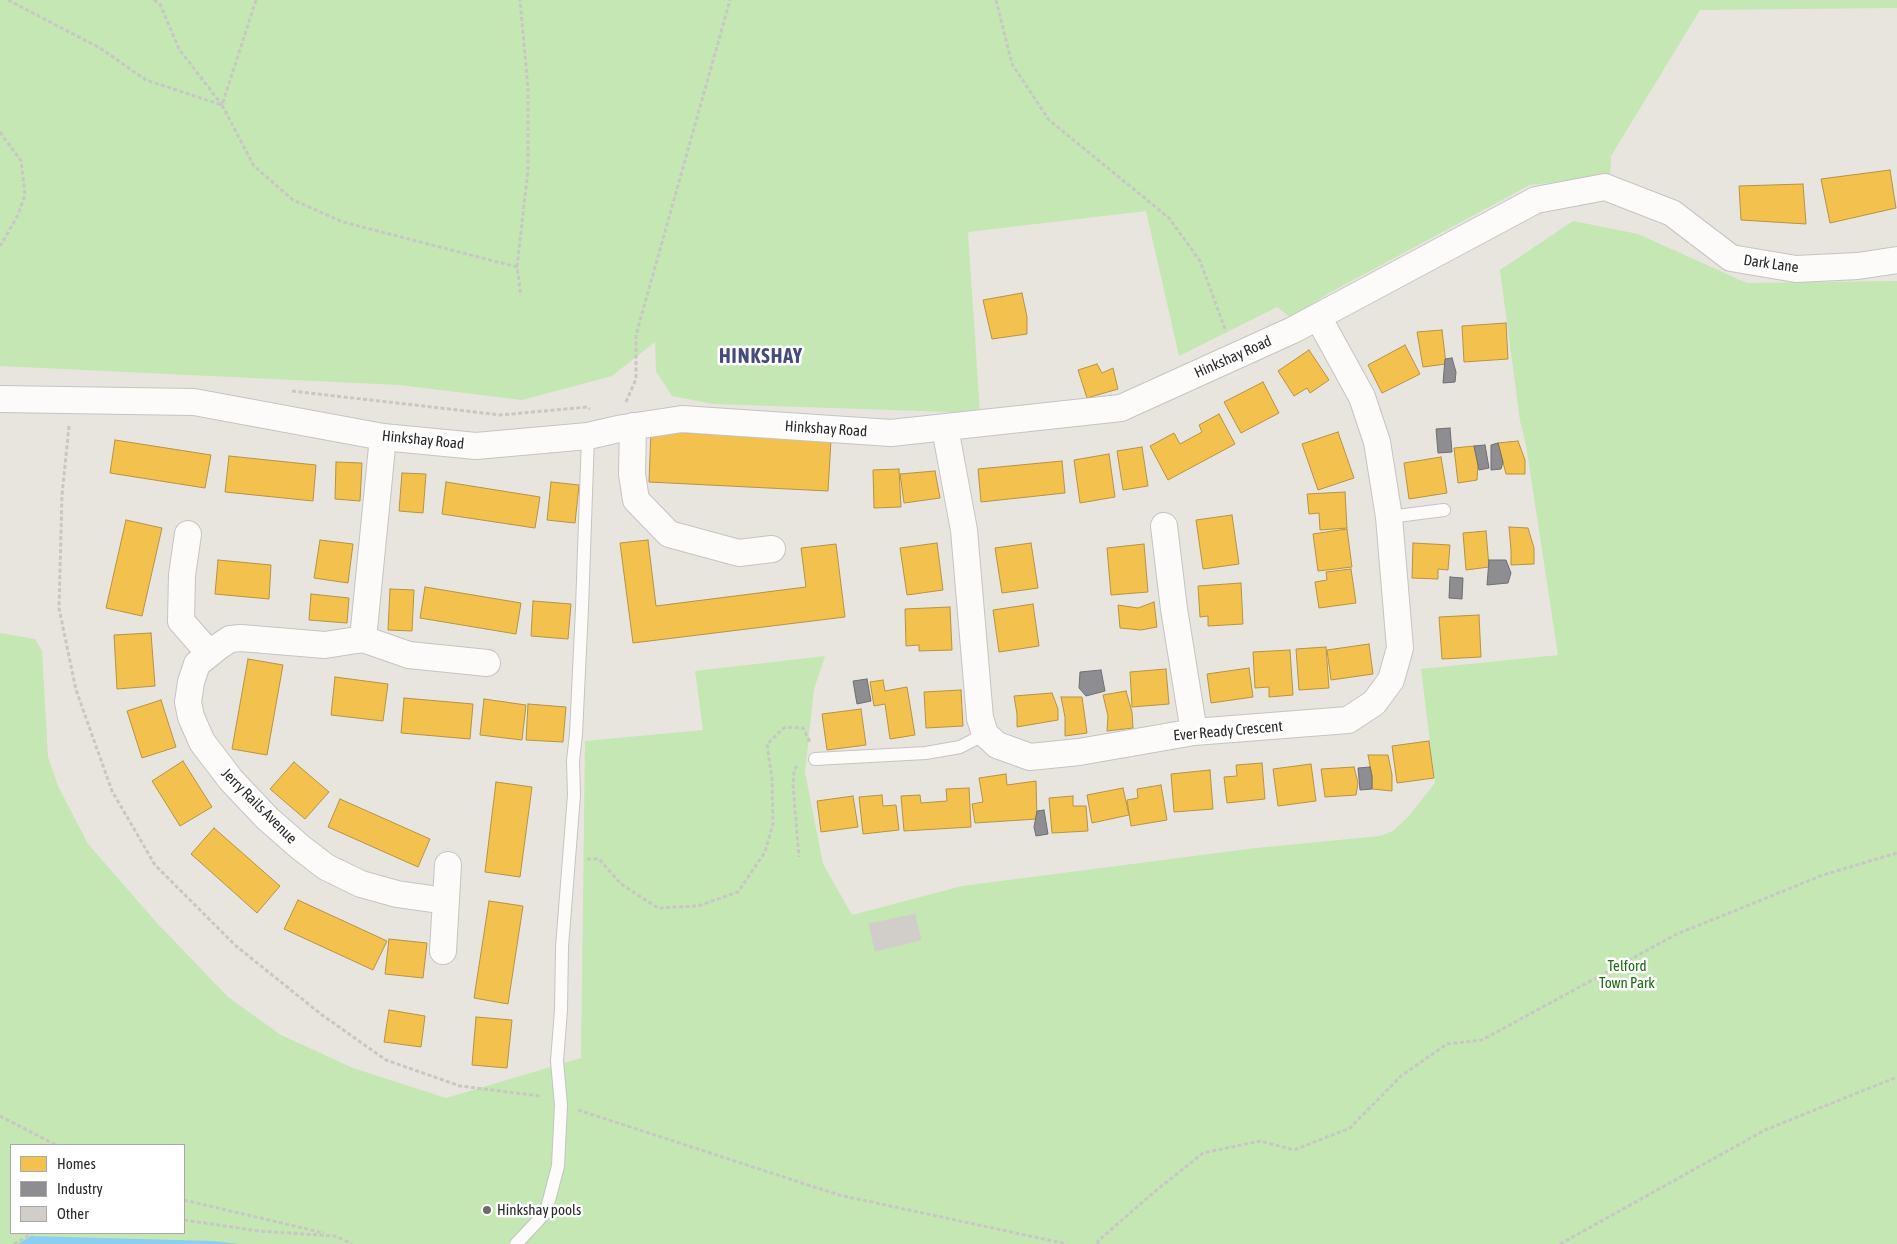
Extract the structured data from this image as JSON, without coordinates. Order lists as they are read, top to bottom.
{
  "streets": {
    "street": [
      "Dark Lane",
      "Hinkshay Road",
      "Ever Ready Crescent",
      "Jerry Rails Avenue"
    ]
  },
  "crossings": [
    ["Dark Lane", "Hinkshay Road"],
    ["Hinkshay Road", "Ever Ready Crescent"]
  ],
  "districts": ["HINKSHAY"],
  "parks": ["Telford Town Park"],
  "places": ["Hinkshay pools"],
  "legend": ["Homes", "Industry", "Other"]
}
